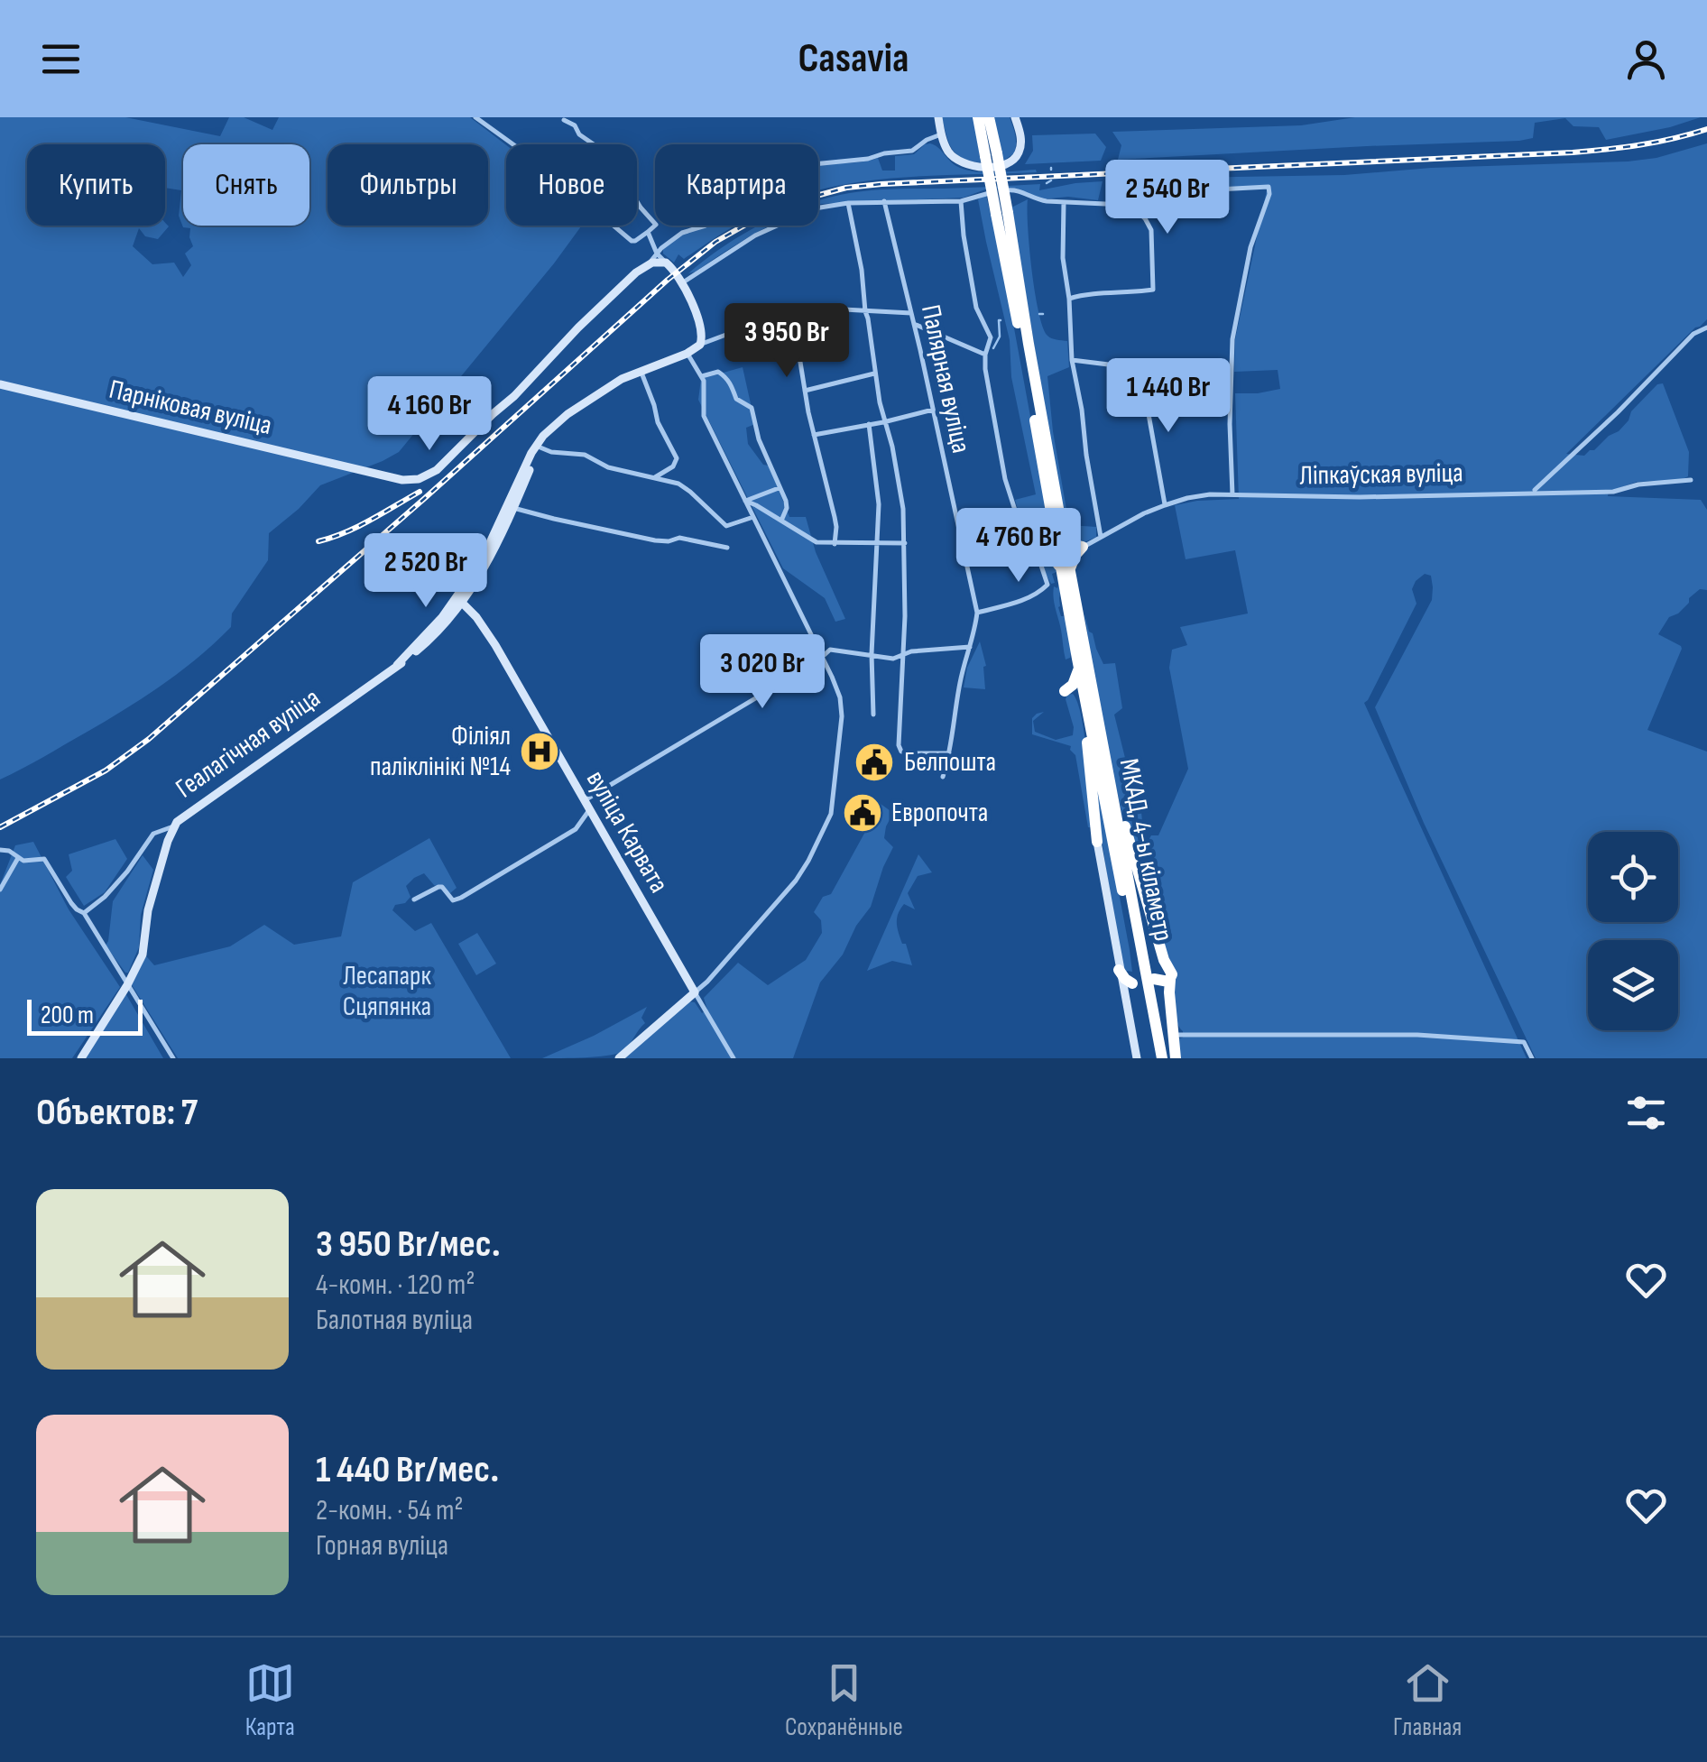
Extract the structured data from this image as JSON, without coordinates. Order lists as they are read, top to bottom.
{
  "streets": {
    "highway": ["МКАД, 4-ы кіламетр"],
    "street": [
      "Палярная вуліца",
      "Парніковая вуліца",
      "Ліпкаўская вуліца",
      "Геалагічная вуліца",
      "вуліца Карвата"
    ]
  },
  "crossings": [
    ["Палярная вуліца", "Геалагічная вуліца"],
    ["Геалагічная вуліца", "вуліца Карвата"]
  ],
  "parks": ["Лесапарк Сцяпянка"],
  "places": {
    "hospital": ["Філіял паліклінікі №14"],
    "public building": ["Белпошта", "Европочта"]
  },
  "scale_bar": "200 m",
  "page": {
    "header": "Casavia",
    "chip": [
      "Купить",
      "Снять",
      "Фильтры",
      "Новое",
      "Квартира"
    ],
    "price": [
      "2 540 Br",
      "3 950 Br",
      "1 440 Br",
      "4 160 Br",
      "4 760 Br",
      "2 520 Br",
      "3 020 Br"
    ],
    "scale": "200 m",
    "heading": "Объектов: 7",
    "list": [
      {
        "name": "3 950 Br/мес.",
        "note": "4-комн. · 120 m² · Балотная вуліца"
      },
      {
        "name": "1 440 Br/мес.",
        "note": "2-комн. · 54 m² · Горная вуліца"
      }
    ],
    "tabs": ["Карта", "Сохранённые", "Главная"]
  }
}
